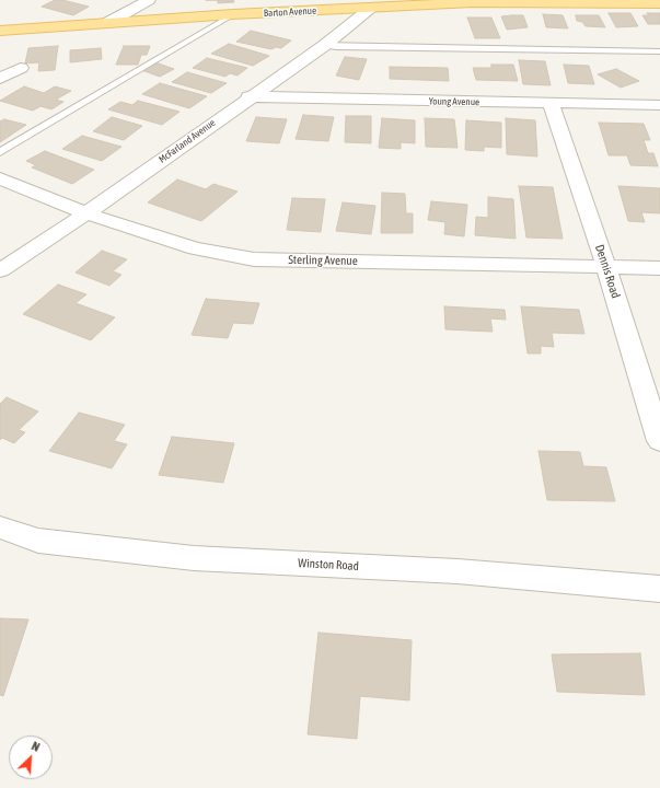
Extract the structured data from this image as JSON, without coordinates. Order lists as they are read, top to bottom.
{
  "streets": {
    "main road": ["Barton Avenue"],
    "street": [
      "Young Avenue",
      "McFarland Avenue",
      "Sterling Avenue",
      "Dennis Road",
      "Winston Road"
    ]
  },
  "crossings": [
    ["Barton Avenue", "McFarland Avenue"],
    ["Young Avenue", "McFarland Avenue"],
    ["Young Avenue", "Dennis Road"],
    ["McFarland Avenue", "Sterling Avenue"],
    ["Sterling Avenue", "Dennis Road"]
  ],
  "north": "top right"
}
